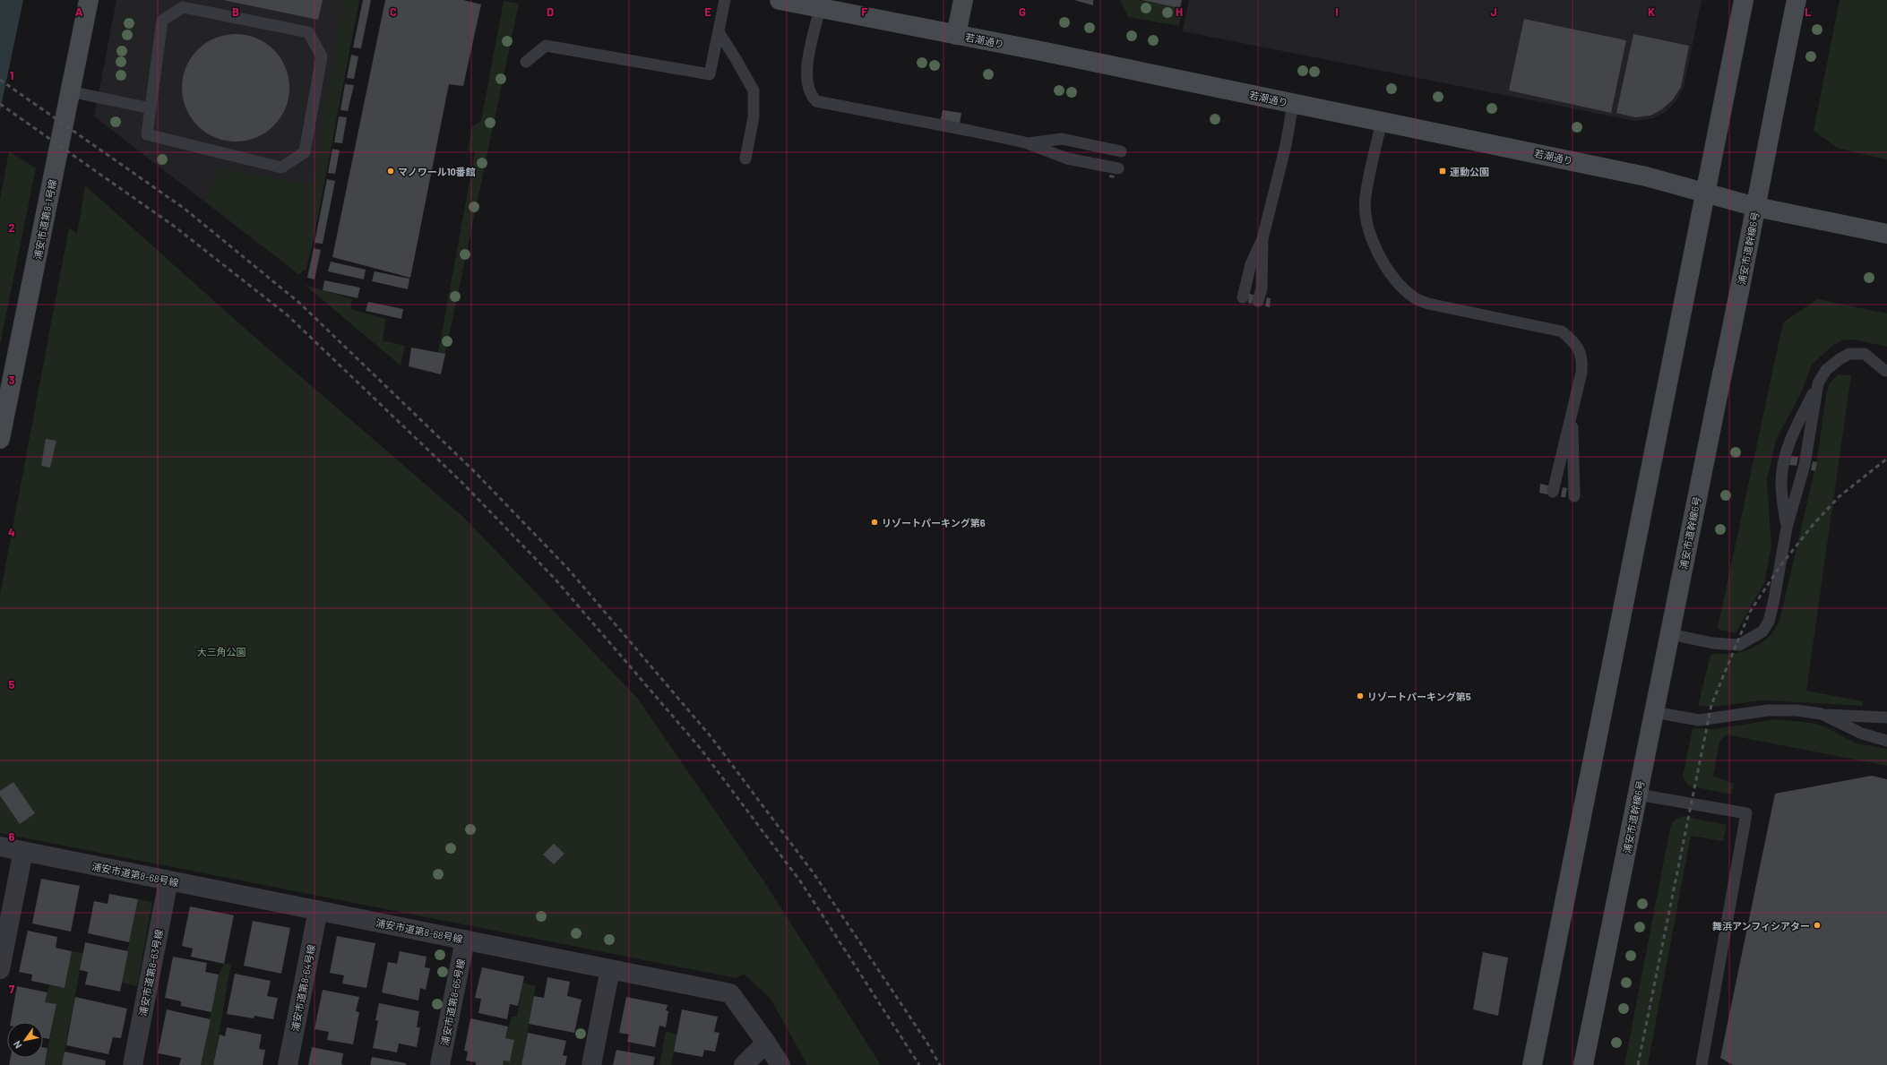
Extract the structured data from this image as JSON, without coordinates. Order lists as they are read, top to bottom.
{
  "streets": {
    "street": [
      "若潮通り",
      "浦安市道第8-1号線",
      "浦安市道幹線6号",
      "浦安市道第8-68号線",
      "浦安市道第8-63号線",
      "浦安市道第8-64号線",
      "浦安市道第8-65号線"
    ]
  },
  "crossings": [
    ["若潮通り", "浦安市道幹線6号"],
    ["浦安市道第8-68号線", "浦安市道第8-63号線"],
    ["浦安市道第8-68号線", "浦安市道第8-64号線"],
    ["浦安市道第8-68号線", "浦安市道第8-65号線"]
  ],
  "parks": ["大三角公園"],
  "places": {
    "other": [
      "マノワール10番館",
      "リゾートパーキング第6",
      "リゾートパーキング第5",
      "舞浜アンフィシアター"
    ],
    "transit": ["運動公園"]
  },
  "north": "bottom left",
  "grid": {
    "columns": [
      "A",
      "B",
      "C",
      "D",
      "E",
      "F",
      "G",
      "H",
      "I",
      "J",
      "K",
      "L"
    ],
    "rows": [
      "1",
      "2",
      "3",
      "4",
      "5",
      "6",
      "7"
    ]
  }
}
